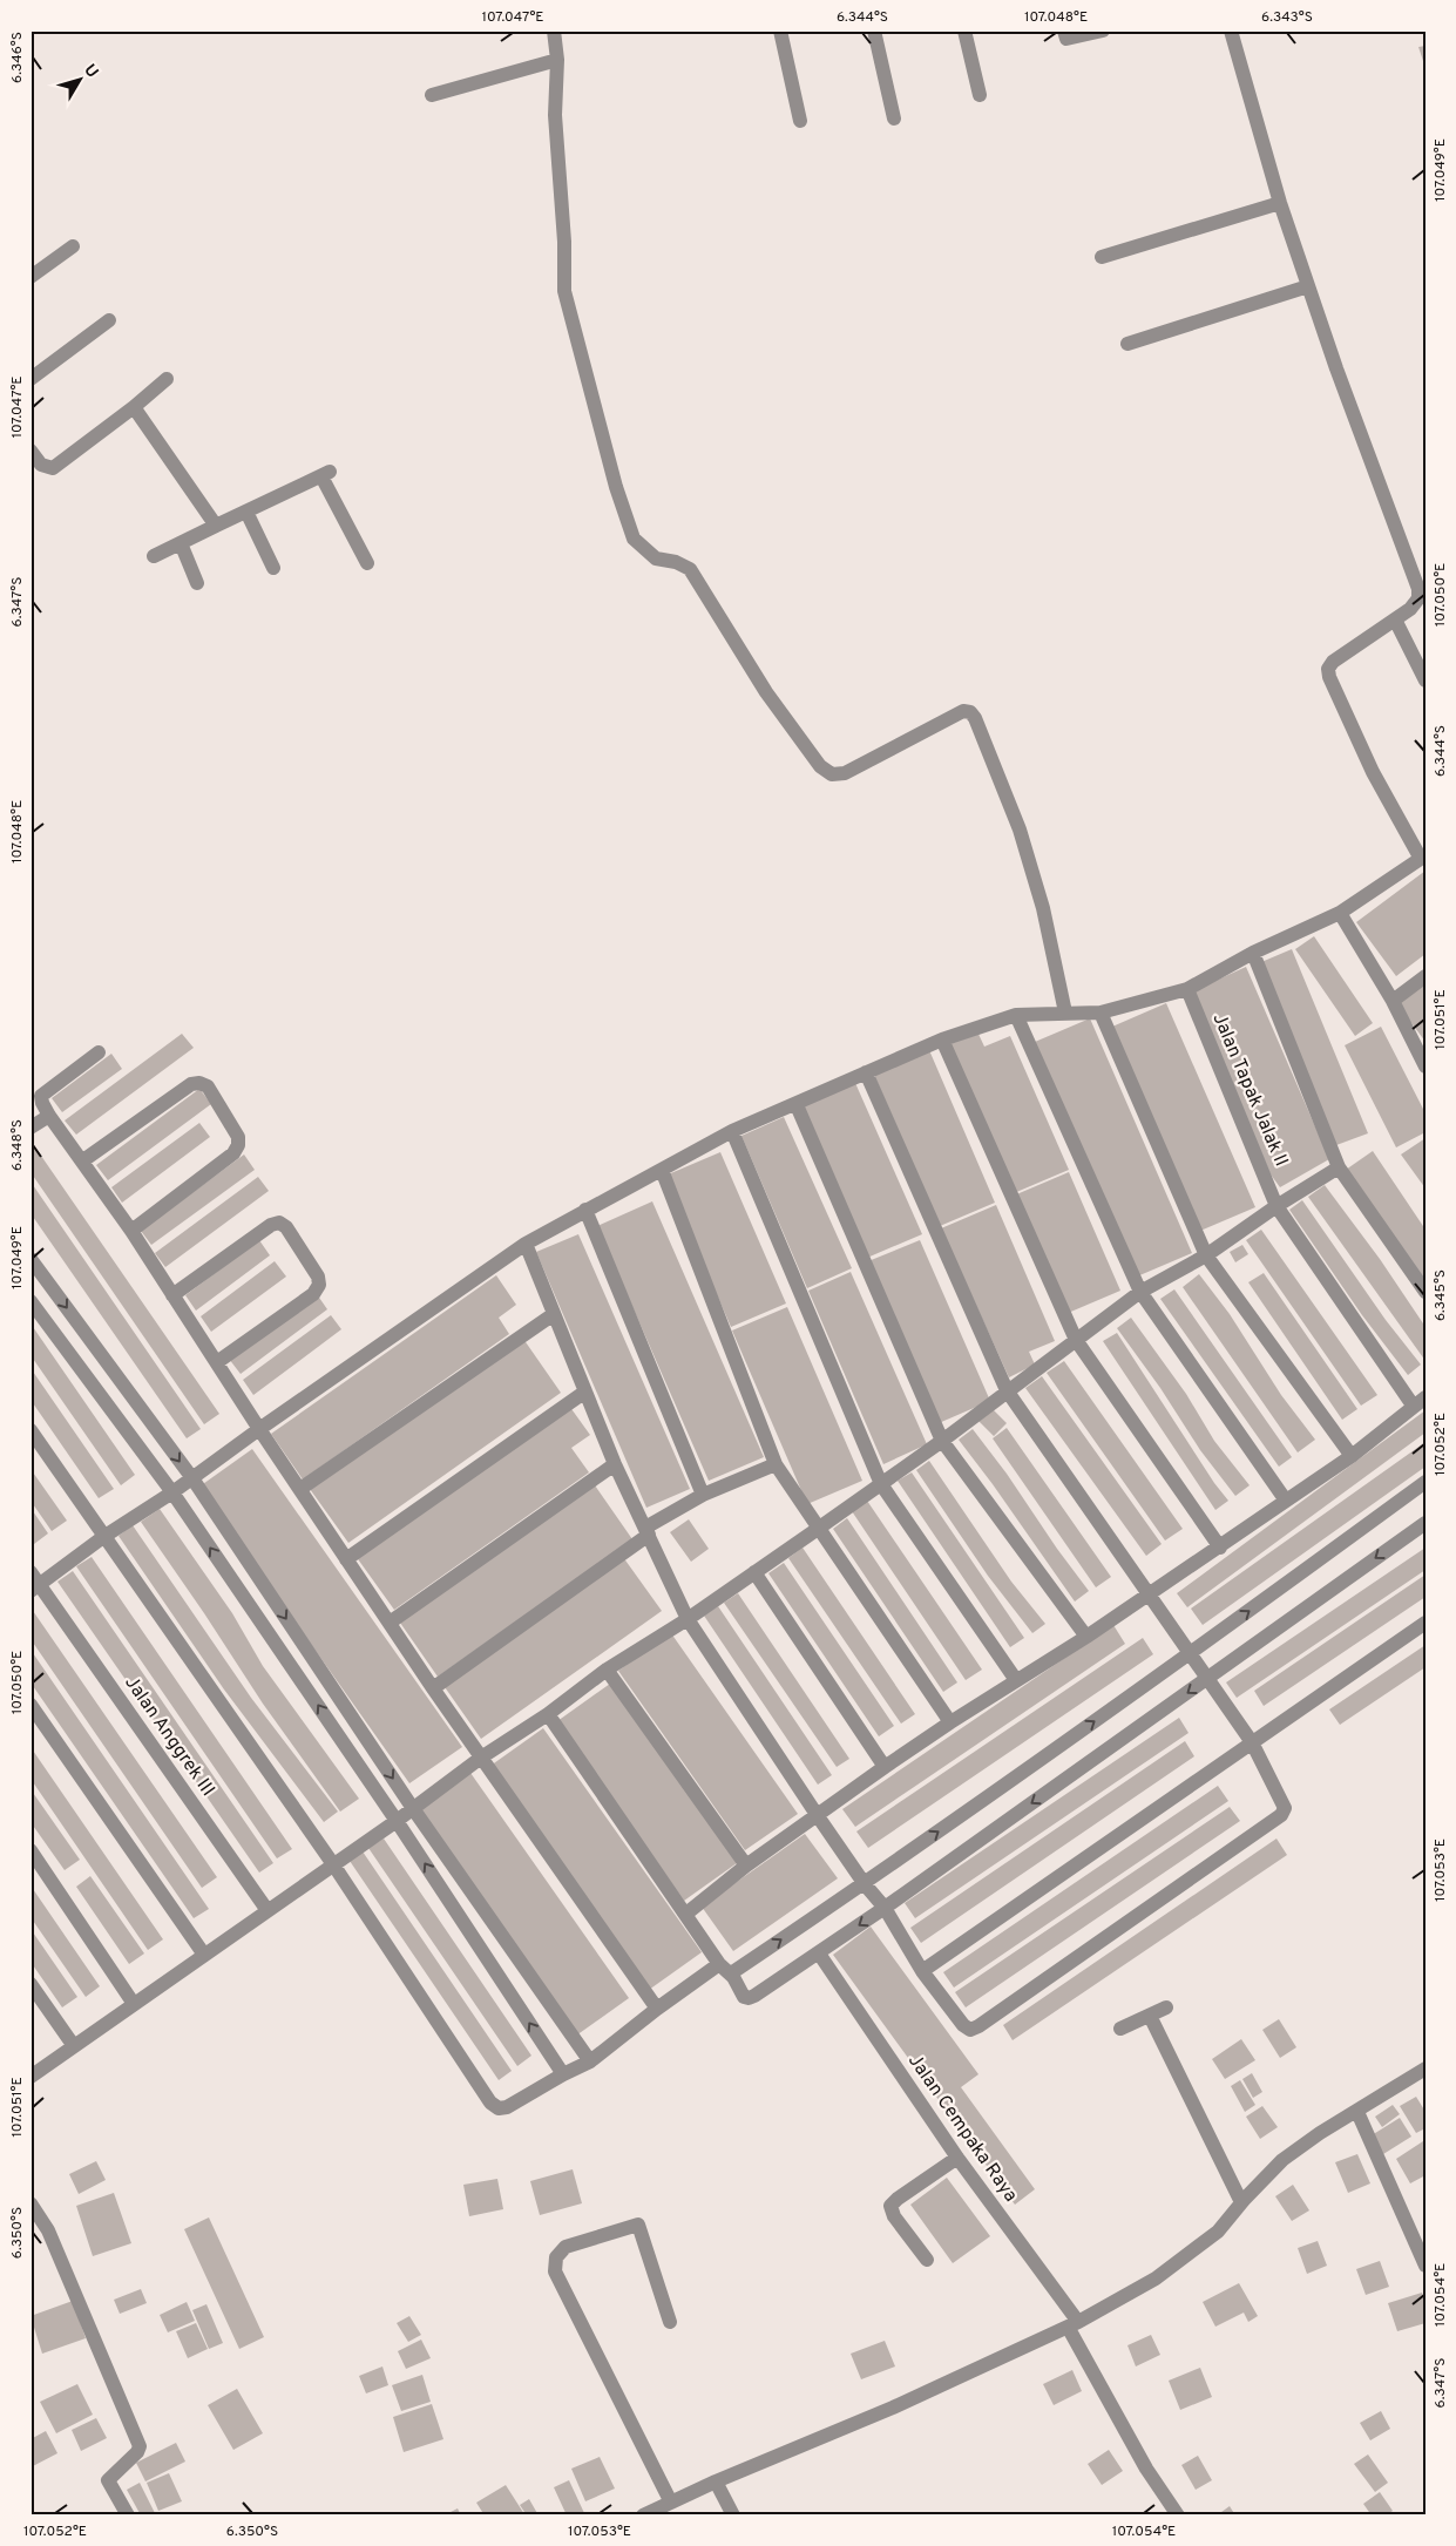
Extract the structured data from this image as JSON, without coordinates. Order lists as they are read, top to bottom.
{
  "streets": {
    "street": ["Jalan Tapak Jalak II", "Jalan Anggrek III", "Jalan Cempaka Raya"]
  },
  "north": "top right",
  "coordinates": [
    "107.047°E",
    "6.344°S",
    "107.048°E",
    "6.343°S",
    "6.346°S",
    "107.049°E",
    "107.050°E",
    "6.347°S",
    "107.051°E",
    "6.348°S",
    "6.345°S",
    "107.052°E",
    "107.053°E",
    "6.350°S",
    "107.054°E"
  ]
}
